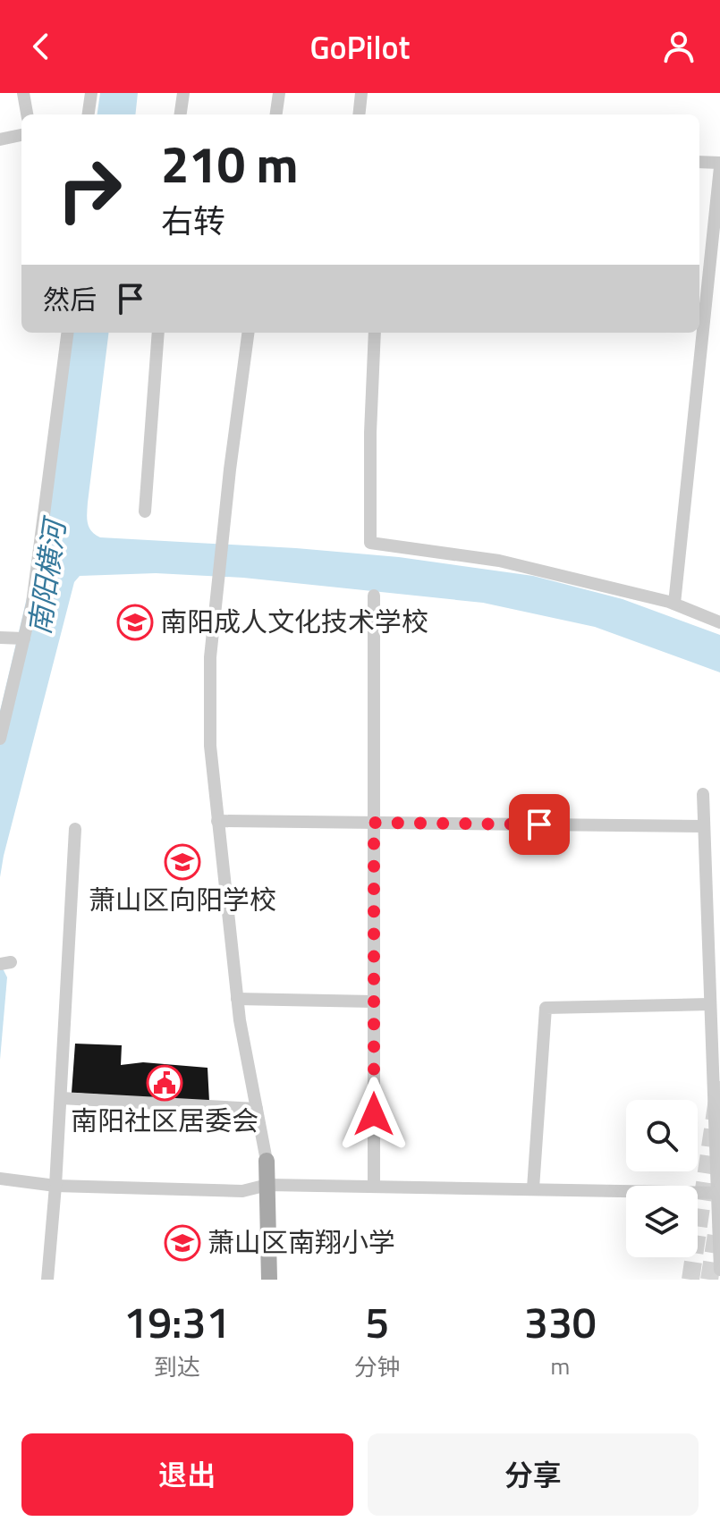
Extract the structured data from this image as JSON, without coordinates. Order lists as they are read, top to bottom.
{
  "water": ["南阳横河"],
  "places": {
    "school or university": ["南阳成人文化技术学校", "萧山区向阳学校", "萧山区南翔小学"],
    "public building": ["南阳社区居委会"]
  },
  "page": {
    "header": "GoPilot",
    "turn": ["210 m", "右转"],
    "then": "然后",
    "eta": [
      "19:31",
      "到达",
      "5",
      "分钟",
      "330",
      "m"
    ],
    "buttons": ["退出", "分享"]
  }
}
